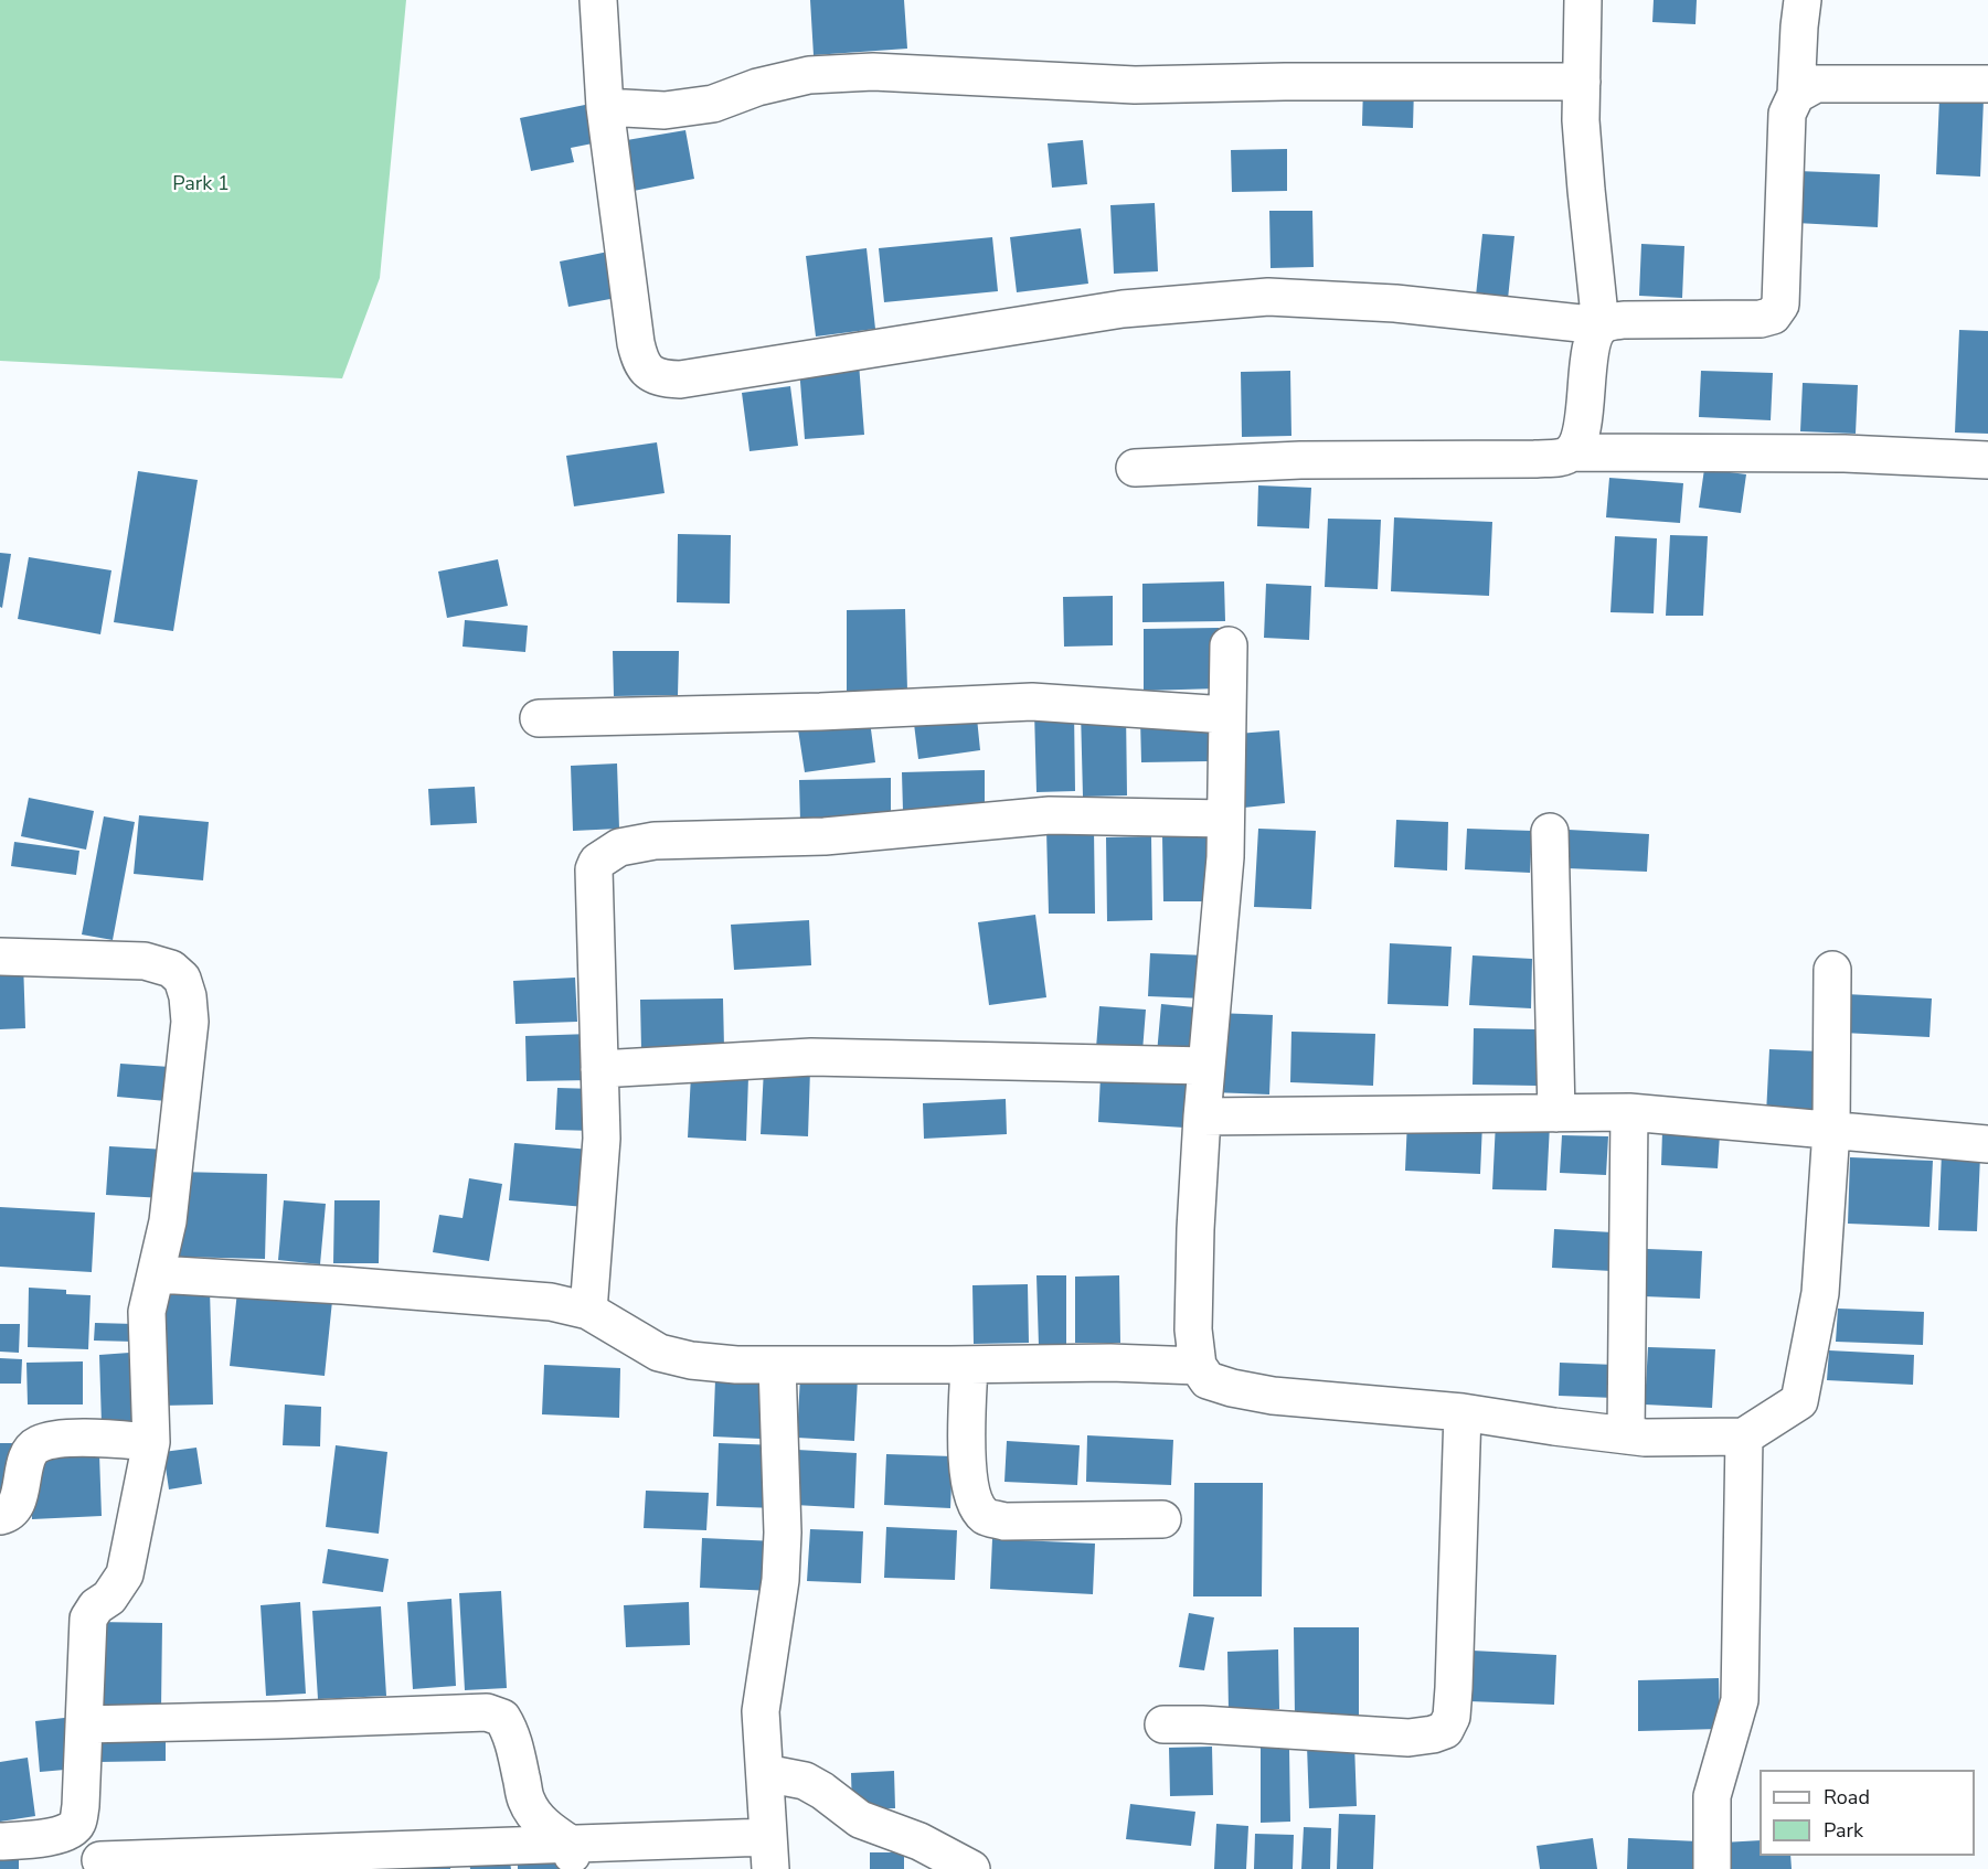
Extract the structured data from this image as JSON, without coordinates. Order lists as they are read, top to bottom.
{
  "parks": ["Park 1"],
  "legend": ["Road", "Park"]
}
